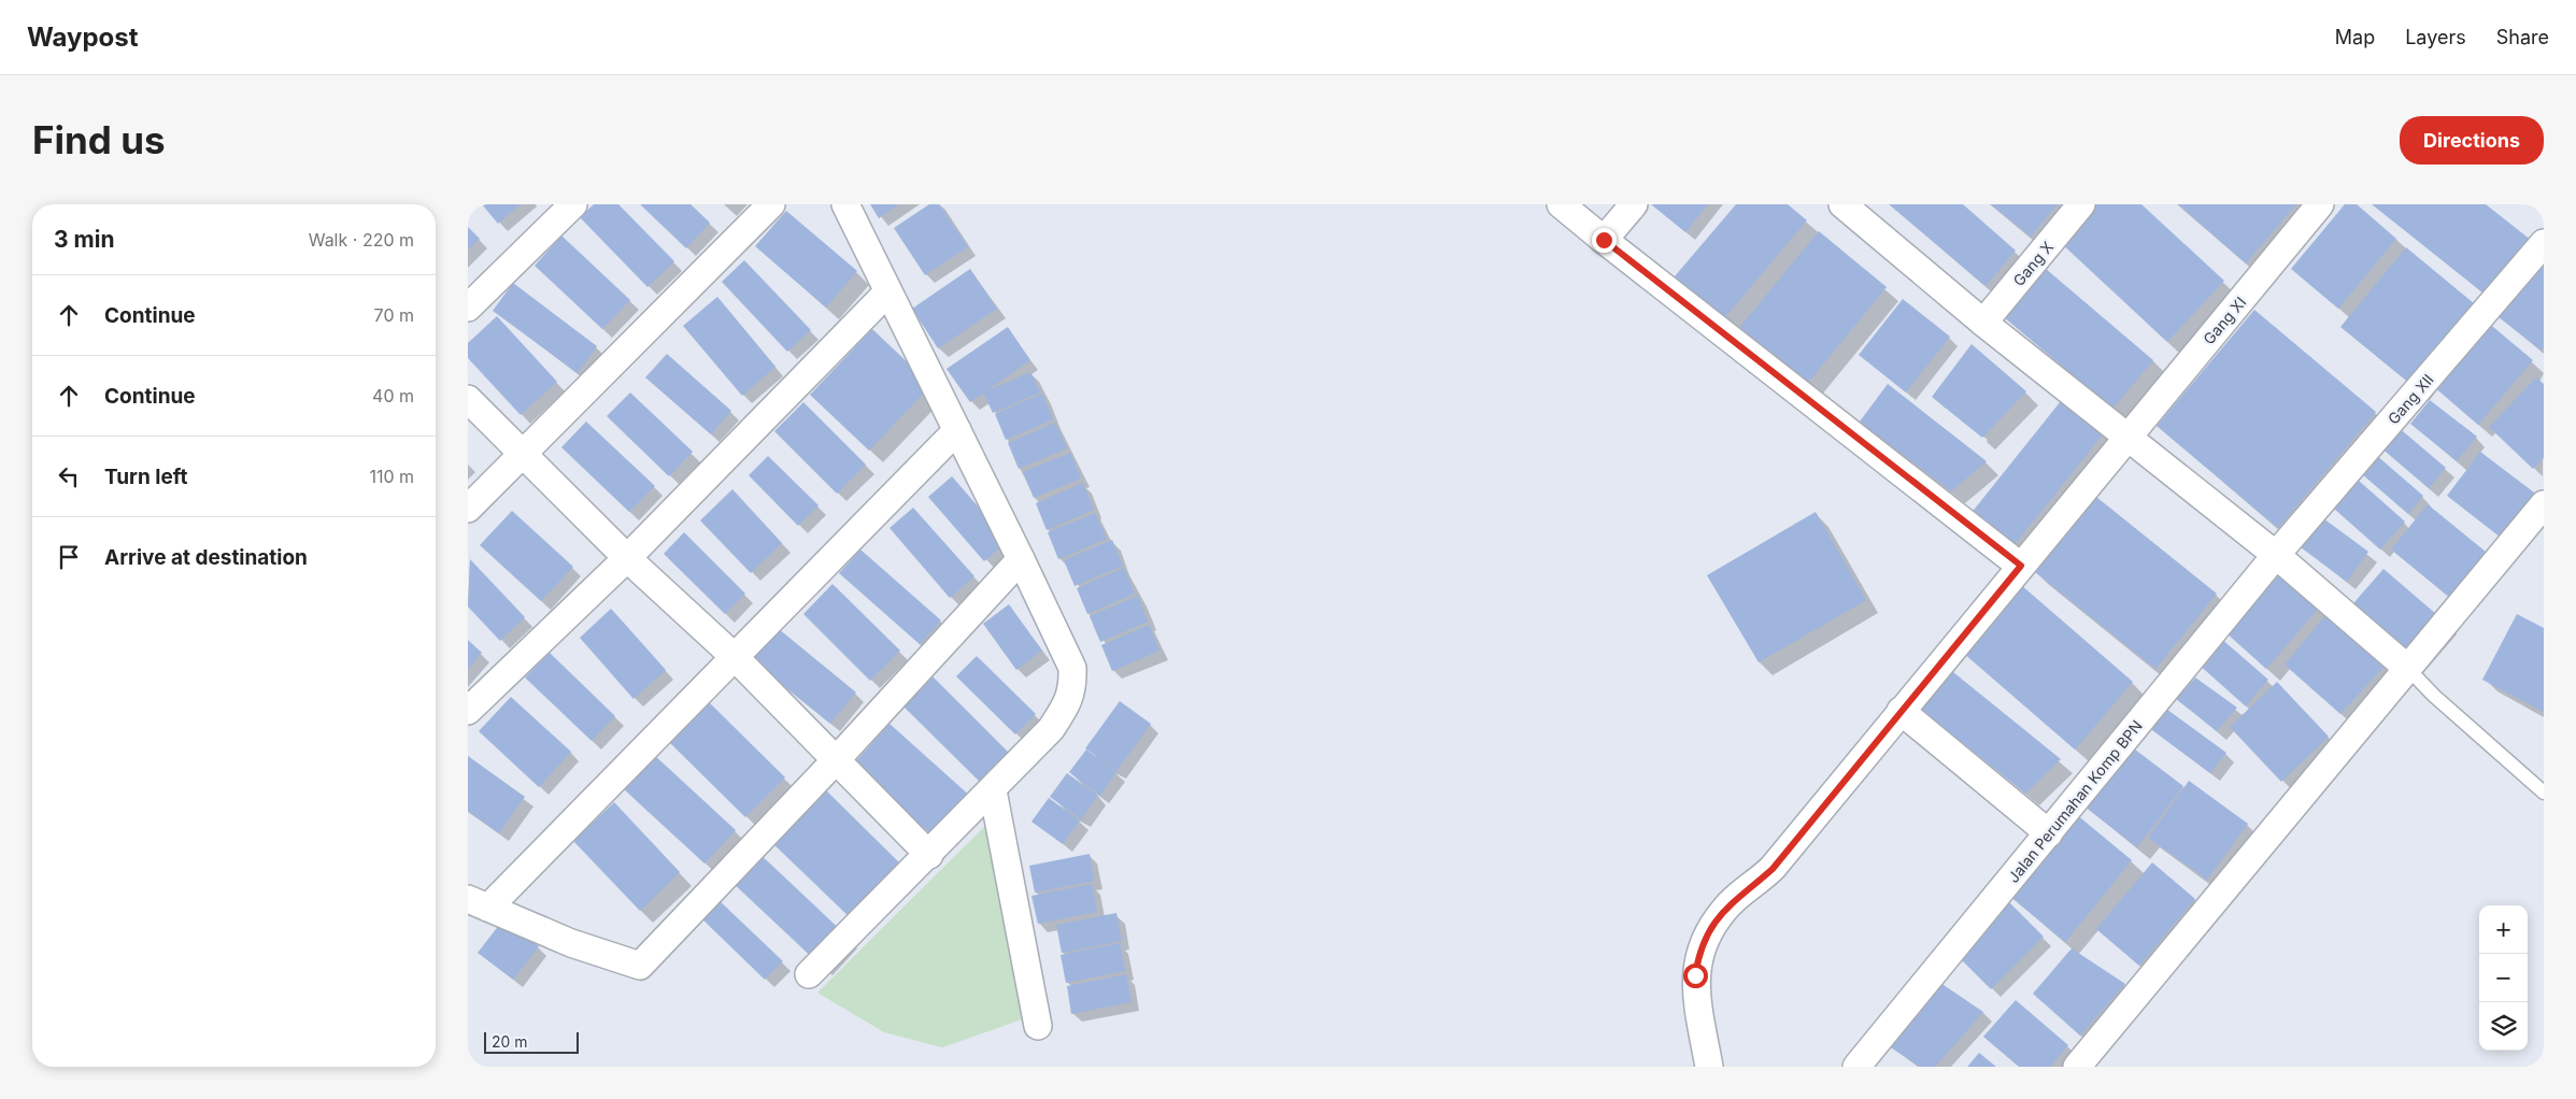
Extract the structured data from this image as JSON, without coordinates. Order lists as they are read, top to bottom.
{
  "streets": {
    "street": [
      "Gang X",
      "Gang XI",
      "Gang XII",
      "Jalan Perumahan Komp BPN"
    ]
  },
  "crossings": [
    ["Gang XII", "Jalan Perumahan Komp BPN"]
  ],
  "scale_bar": "20 m",
  "page": {
    "header": "Waypost",
    "nav": ["Map", "Layers", "Share"],
    "buttons": "Directions",
    "title": "Find us",
    "heading": ["3 min", "Walk · 220 m"],
    "list": [
      ["Continue", "70 m"],
      ["Continue", "40 m"],
      ["Turn left", "110 m"],
      "Arrive at destination"
    ],
    "map_buttons": ["+", "−"],
    "scale": "20 m"
  }
}
